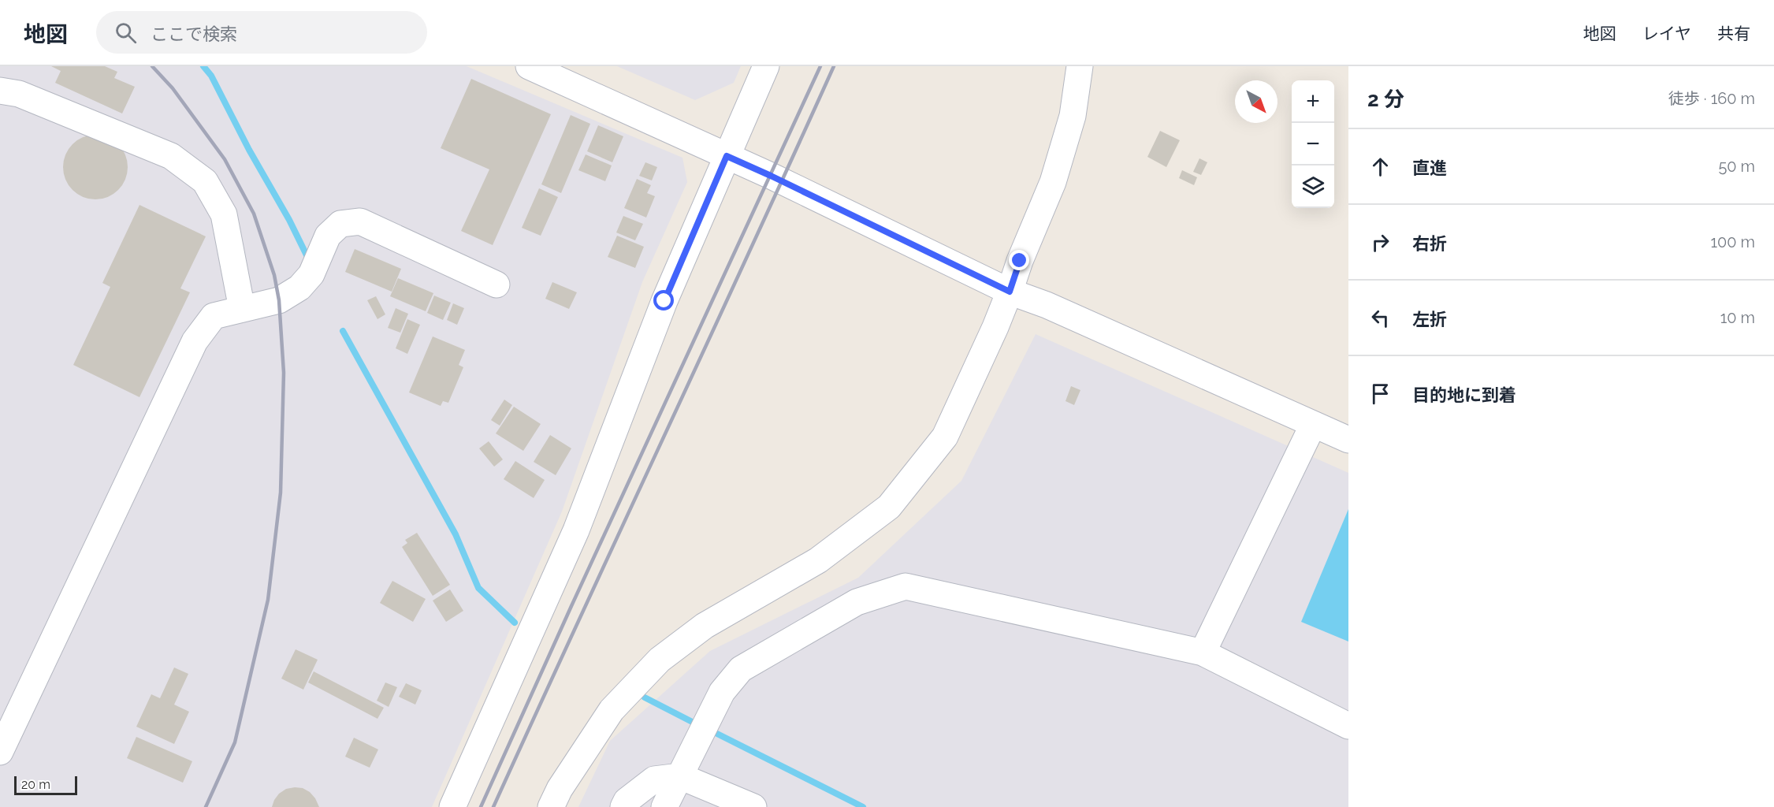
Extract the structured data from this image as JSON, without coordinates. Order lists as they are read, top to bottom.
{
  "scale_bar": "20 m",
  "north": "bottom right",
  "page": {
    "header": "地図",
    "search": "ここで検索",
    "nav": ["地図", "レイヤ", "共有"],
    "heading": ["2 分", "徒歩 · 160 m"],
    "map_buttons": ["+", "−"],
    "list": [
      ["直進", "50 m"],
      ["右折", "100 m"],
      ["左折", "10 m"],
      "目的地に到着"
    ],
    "scale": "20 m"
  }
}
